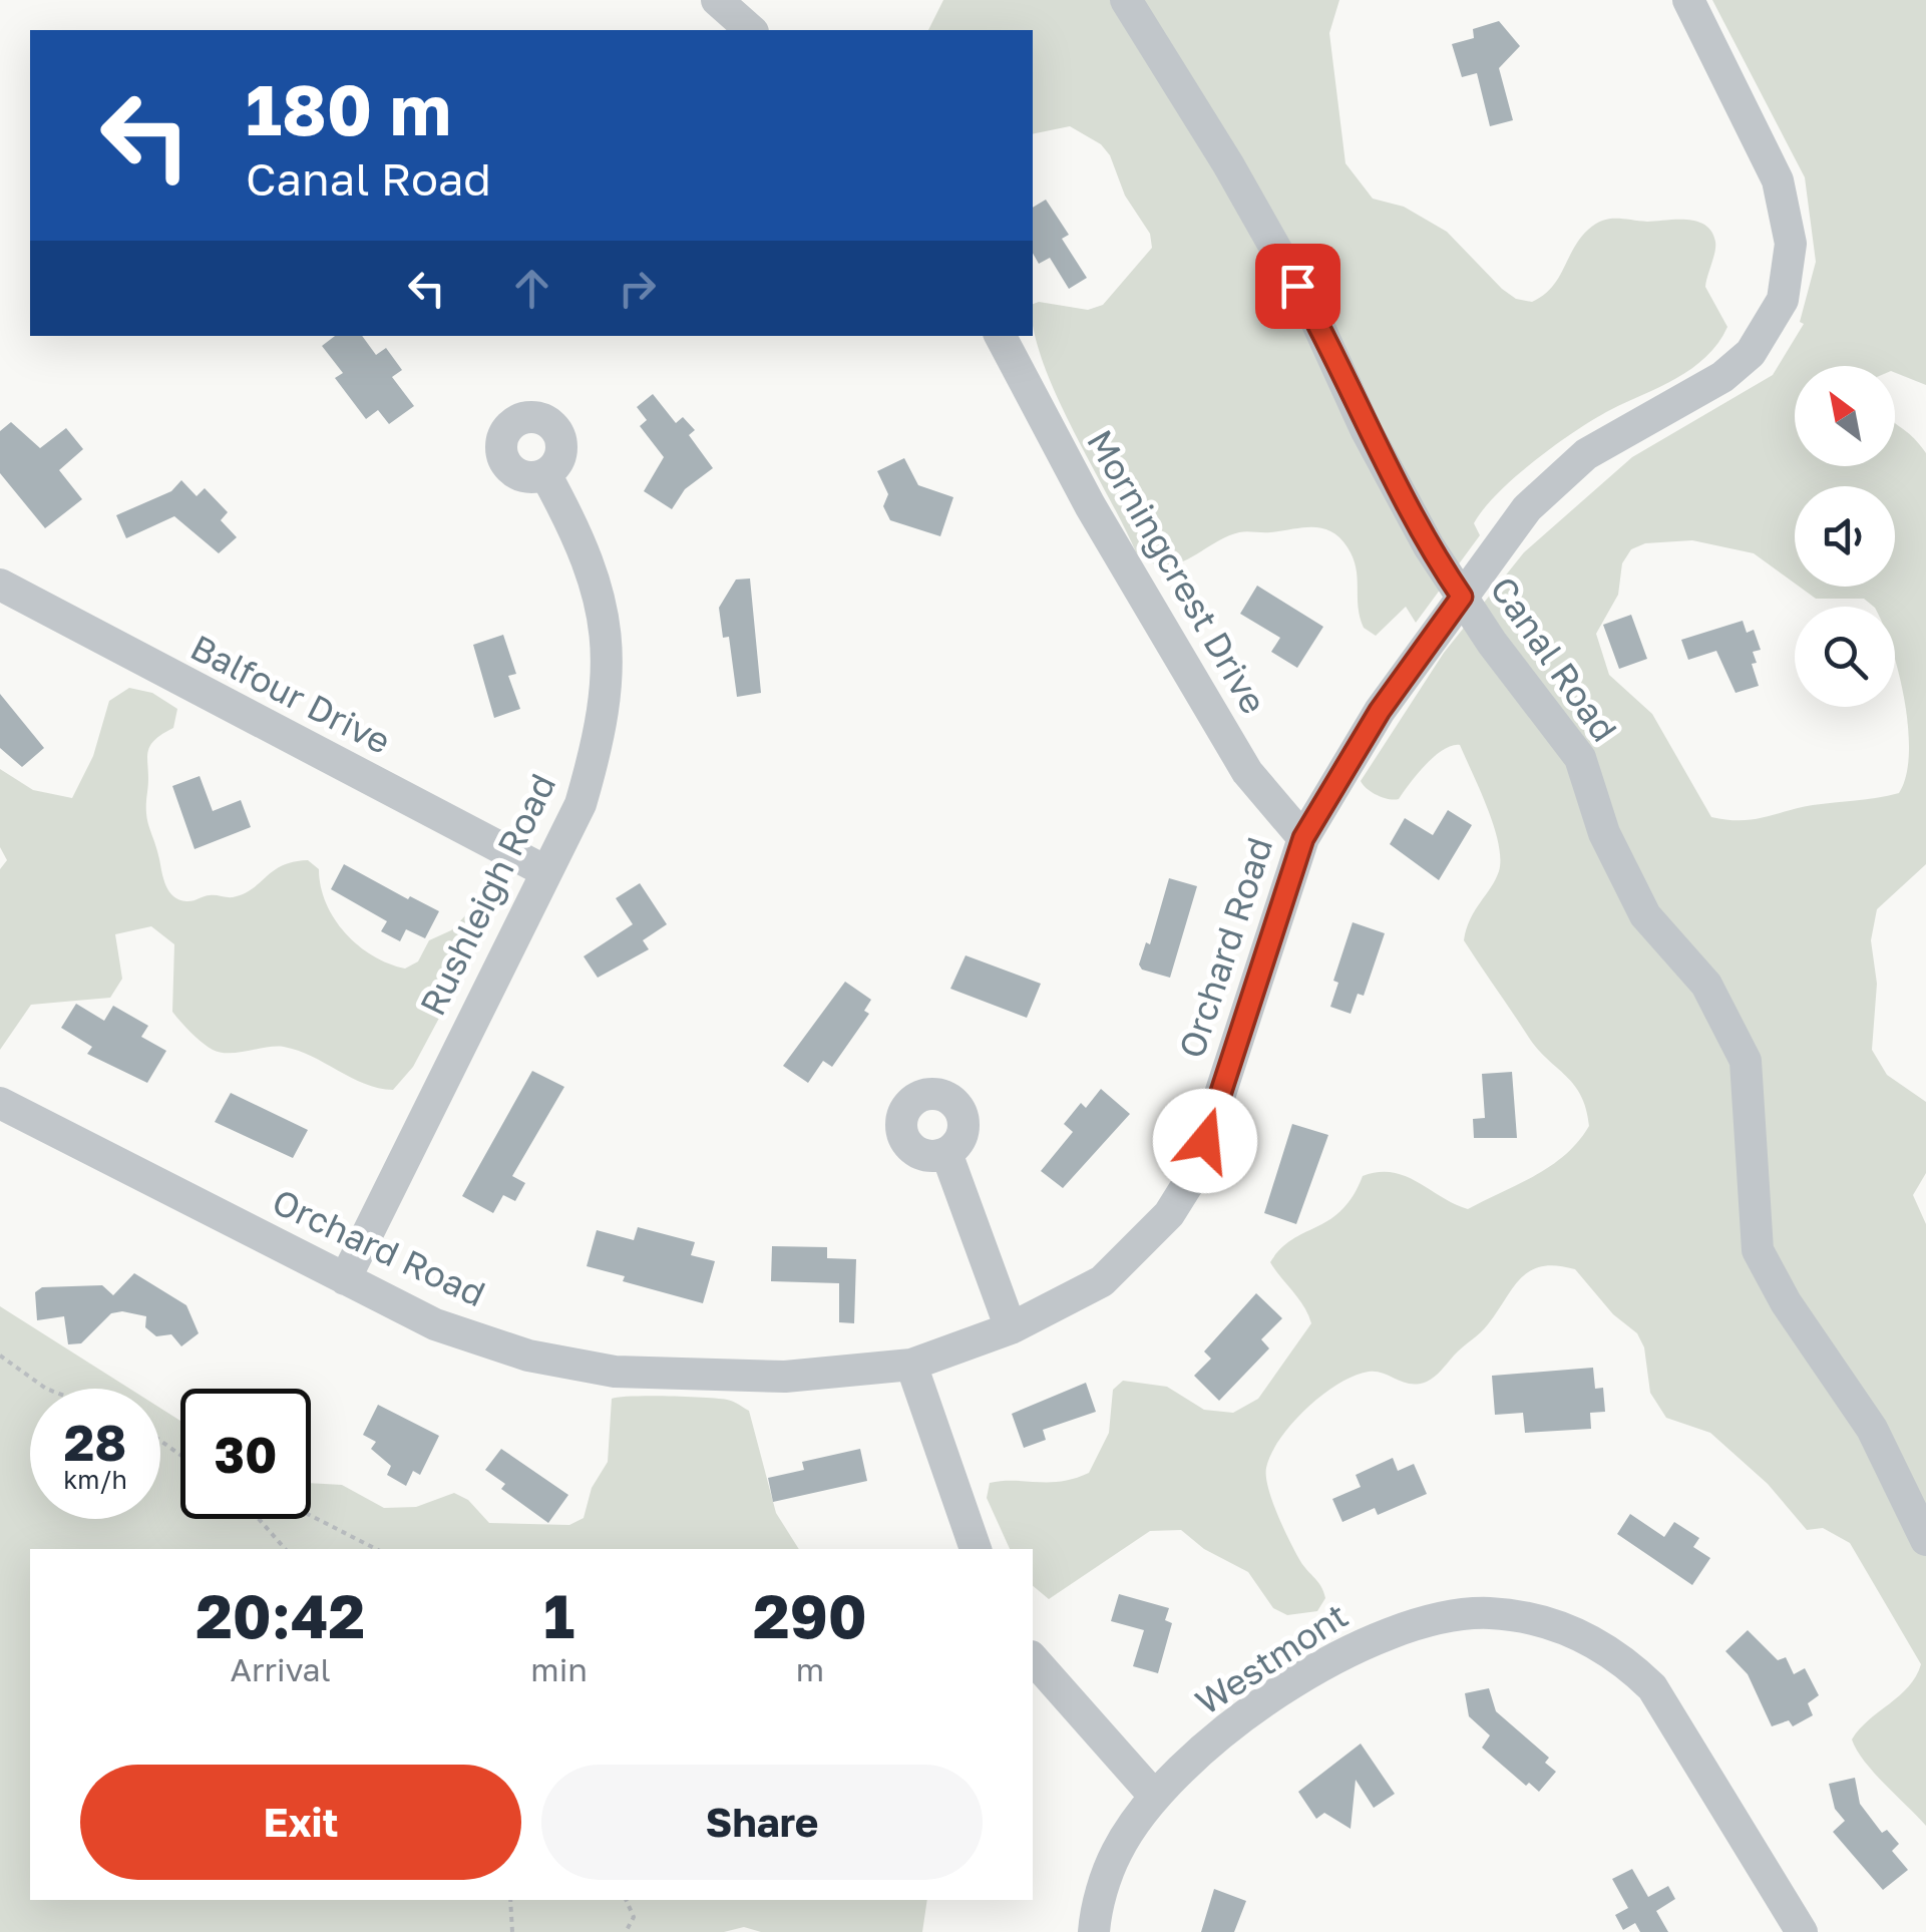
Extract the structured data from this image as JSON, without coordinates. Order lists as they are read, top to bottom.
{
  "streets": {
    "street": [
      "Morningcrest Drive",
      "Canal Road",
      "Balfour Drive",
      "Rushleigh Road",
      "Orchard Road",
      "Westmont"
    ]
  },
  "crossings": [
    ["Morningcrest Drive", "Orchard Road"],
    ["Canal Road", "Orchard Road"],
    ["Balfour Drive", "Rushleigh Road"],
    ["Rushleigh Road", "Orchard Road"]
  ],
  "north": "top left",
  "page": {
    "turn": ["180 m", "Canal Road"],
    "speed": "28 km/h",
    "limit": "30",
    "eta": [
      "20:42",
      "Arrival",
      "1",
      "min",
      "290",
      "m"
    ],
    "buttons": ["Exit", "Share"]
  }
}
